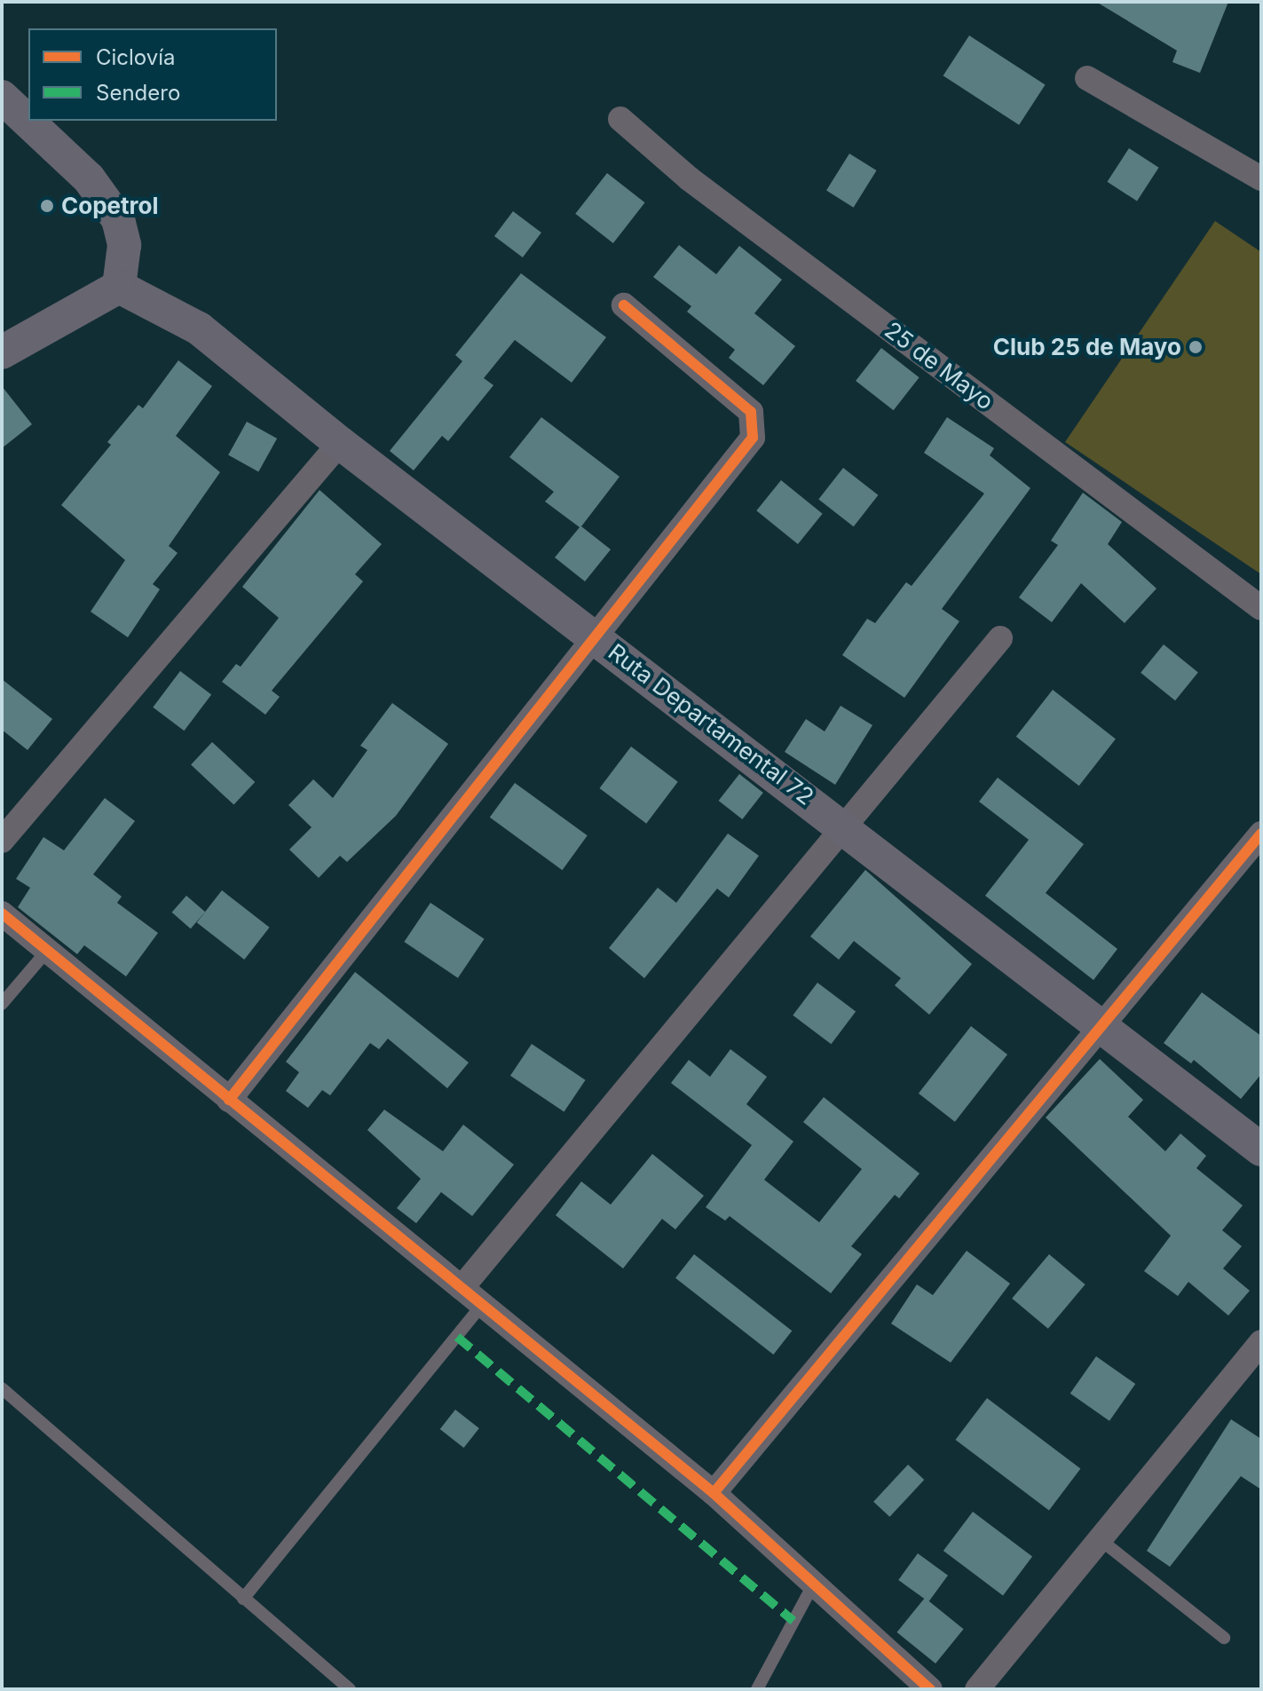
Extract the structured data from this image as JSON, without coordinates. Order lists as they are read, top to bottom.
{
  "streets": {
    "main road": ["Ruta Departamental 72"],
    "street": ["25 de Mayo"]
  },
  "places": ["Copetrol", "Club 25 de Mayo"],
  "legend": ["Ciclovía", "Sendero"]
}
